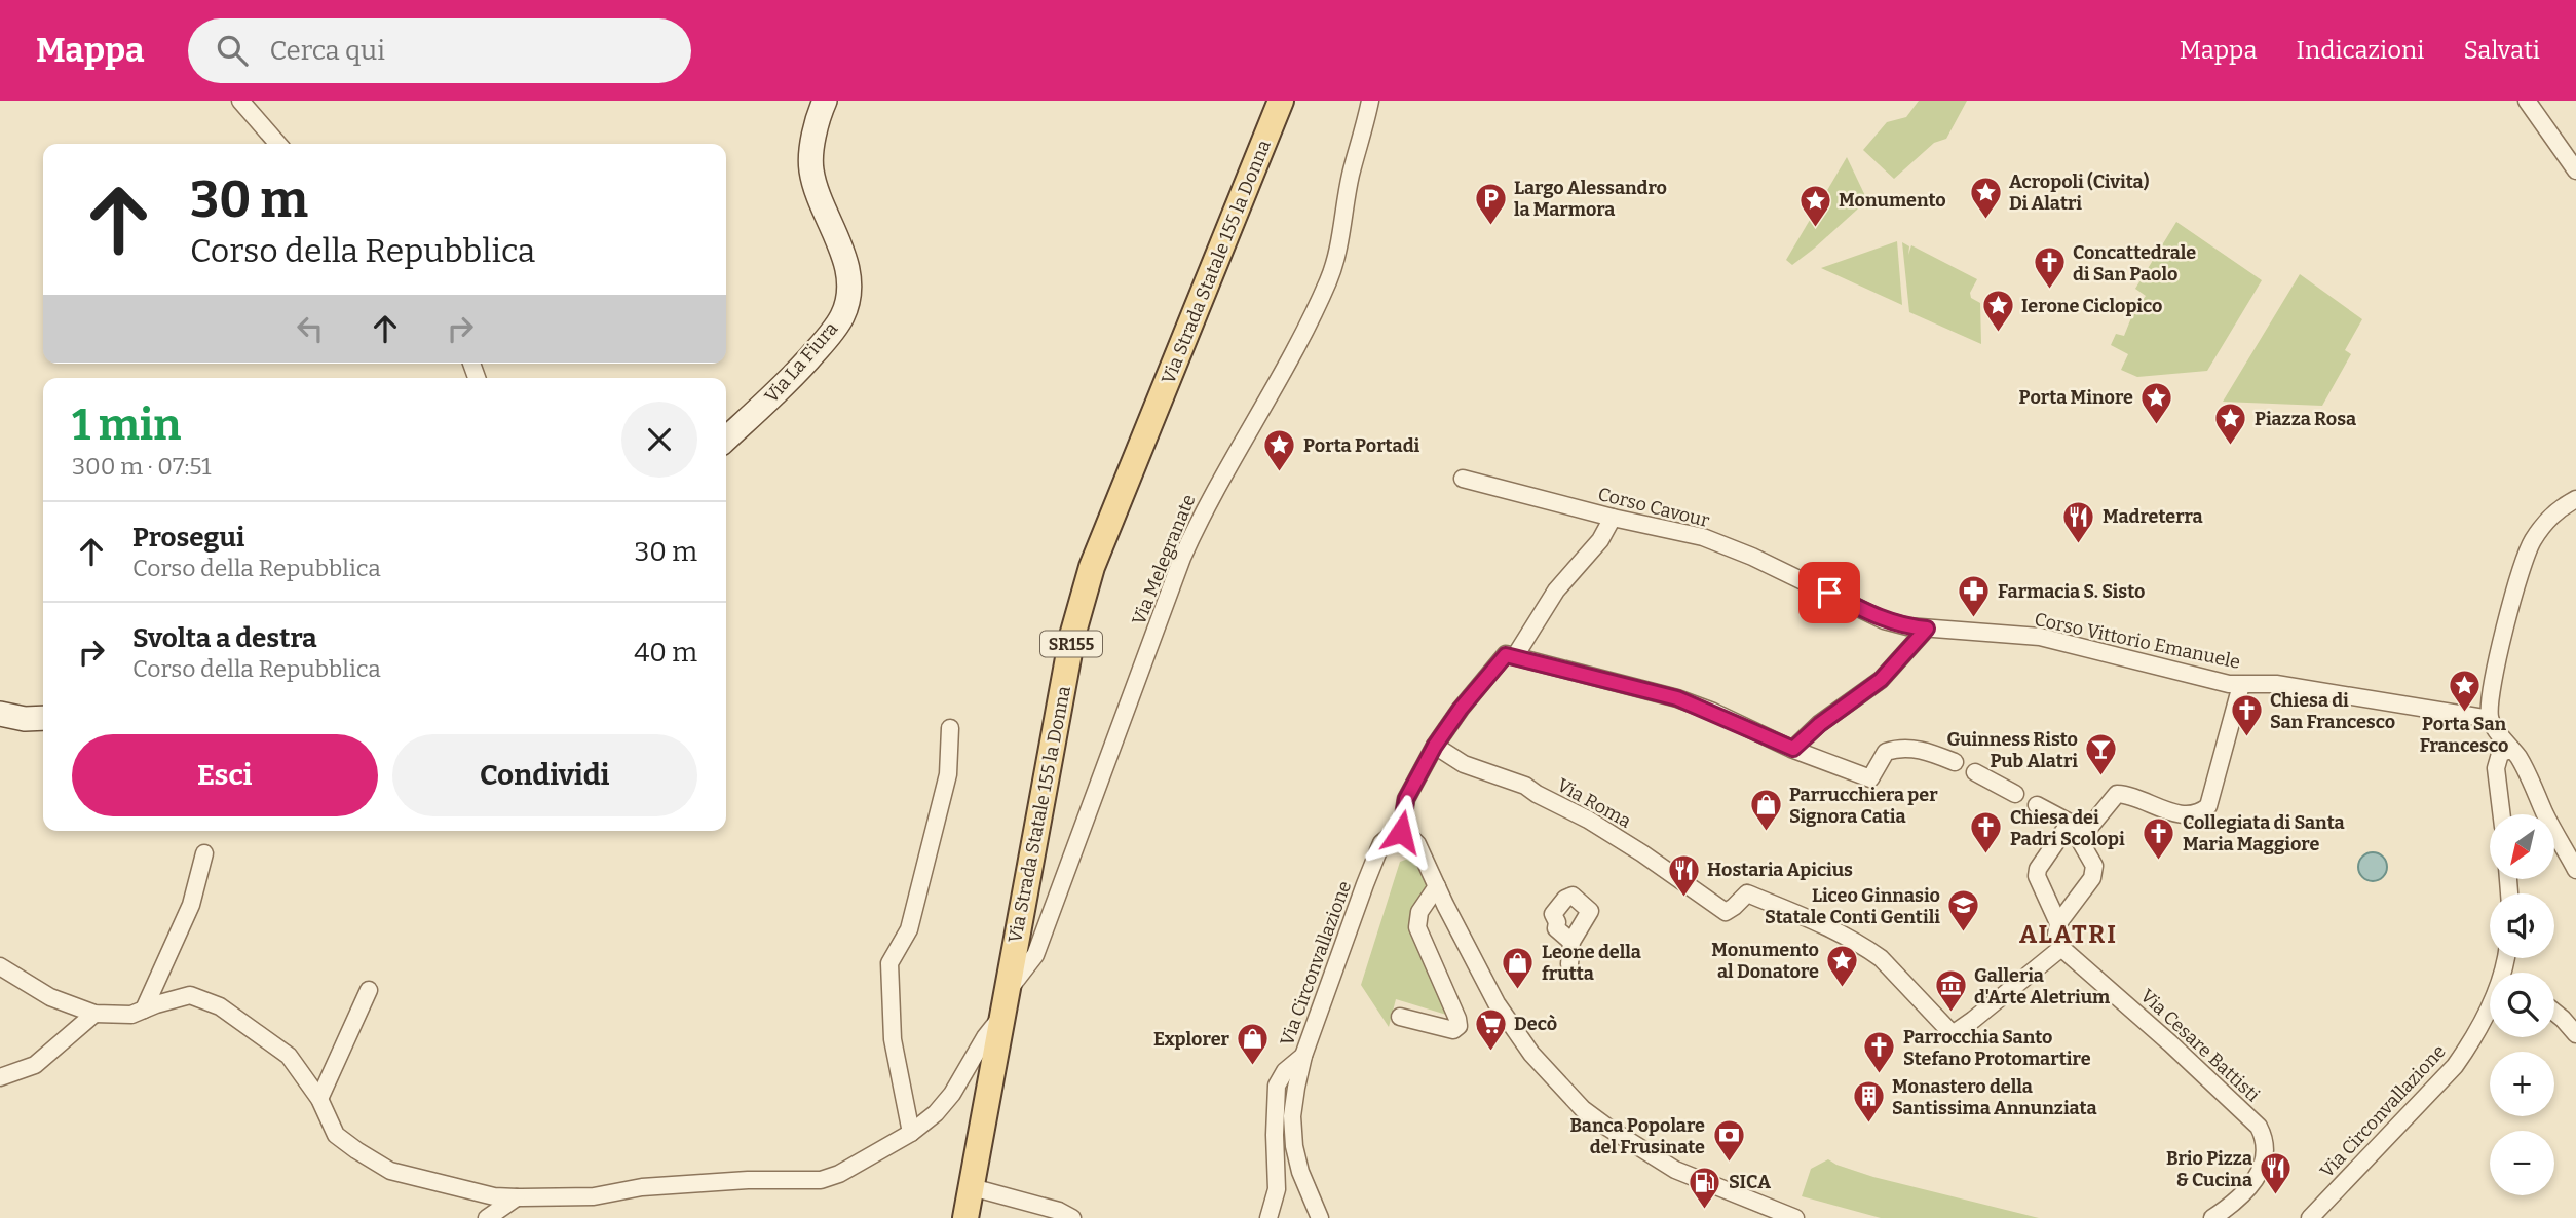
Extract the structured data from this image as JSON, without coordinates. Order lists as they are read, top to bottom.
{
  "streets": {
    "main road": ["Via Strada Statale 155 la Donna", "Via La Fiura", "SR155"],
    "street": [
      "Corso Cavour",
      "Via Melegranate",
      "Corso Vittorio Emanuele",
      "Via Roma",
      "Via Circonvallazione",
      "Via Cesare Battisti"
    ]
  },
  "crossings": [
    ["Via Strada Statale 155 la Donna", "Via Melegranate"],
    ["Corso Cavour", "Corso Vittorio Emanuele"],
    ["Via Roma", "Via Cesare Battisti"]
  ],
  "districts": ["ALATRI"],
  "places": {
    "place": [
      "Acropoli (Civita) Di Alatri",
      "Monumento",
      "Ierone Ciclopico",
      "Porta Minore",
      "Piazza Rosa",
      "Porta Portadi",
      "Porta San Francesco",
      "Monumento al Donatore"
    ],
    "parking": ["Largo Alessandro la Marmora"],
    "church": [
      "Concattedrale di San Paolo",
      "Chiesa di San Francesco",
      "Chiesa dei Padri Scolopi",
      "Collegiata di Santa Maria Maggiore",
      "Parrocchia Santo Stefano Protomartire"
    ],
    "restaurant": ["Madreterra", "Hostaria Apicius", "Brio Pizza & Cucina"],
    "pharmacy": ["Farmacia S. Sisto"],
    "bar": ["Guinness Risto Pub Alatri"],
    "shop": ["Parrucchiera per Signora Catia", "Leone della frutta", "Explorer"],
    "school or university": ["Liceo Ginnasio Statale Conti Gentili"],
    "museum": ["Galleria d'Arte Aletrium"],
    "supermarket": ["Decò"],
    "building": ["Monastero della Santissima Annunziata"],
    "bank": ["Banca Popolare del Frusinate"],
    "fuel station": ["SICA"]
  },
  "north": "bottom left",
  "page": {
    "header": "Mappa",
    "search": "Cerca qui",
    "nav": ["Mappa", "Indicazioni", "Salvati"],
    "turn": ["30 m", "Corso della Repubblica"],
    "heading": ["1 min", "300 m · 07:51"],
    "list": [
      {
        "name": "Prosegui",
        "note": "Corso della Repubblica",
        "value": "30 m"
      },
      {
        "name": "Svolta a destra",
        "note": "Corso della Repubblica",
        "value": "40 m"
      }
    ],
    "buttons": ["Esci", "Condividi"],
    "map_buttons": ["+", "−"]
  }
}
